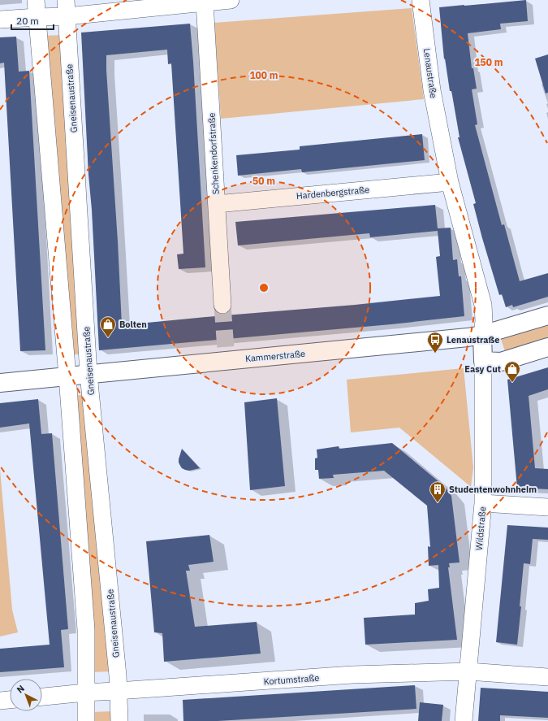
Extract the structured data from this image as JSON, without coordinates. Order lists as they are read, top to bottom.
{
  "streets": {
    "street": [
      "Lenaustraße",
      "Gneisenaustraße",
      "Schenkendorfstraße",
      "Hardenbergstraße",
      "Kammerstraße",
      "Wildstraße",
      "Kortumstraße"
    ]
  },
  "crossings": [
    ["Lenaustraße", "Hardenbergstraße"],
    ["Lenaustraße", "Kammerstraße"],
    ["Lenaustraße", "Wildstraße"],
    ["Gneisenaustraße", "Kammerstraße"],
    ["Gneisenaustraße", "Kortumstraße"],
    ["Schenkendorfstraße", "Hardenbergstraße"],
    ["Kammerstraße", "Wildstraße"],
    ["Wildstraße", "Kortumstraße"]
  ],
  "places": {
    "shop": ["Bolten", "Easy Cut"],
    "bus stop": ["Lenaustraße"],
    "building": ["Studentenwohnheim"]
  },
  "scale_bar": "20 m",
  "north": "top left",
  "rings": ["150 m", "100 m", "50 m"]
}
